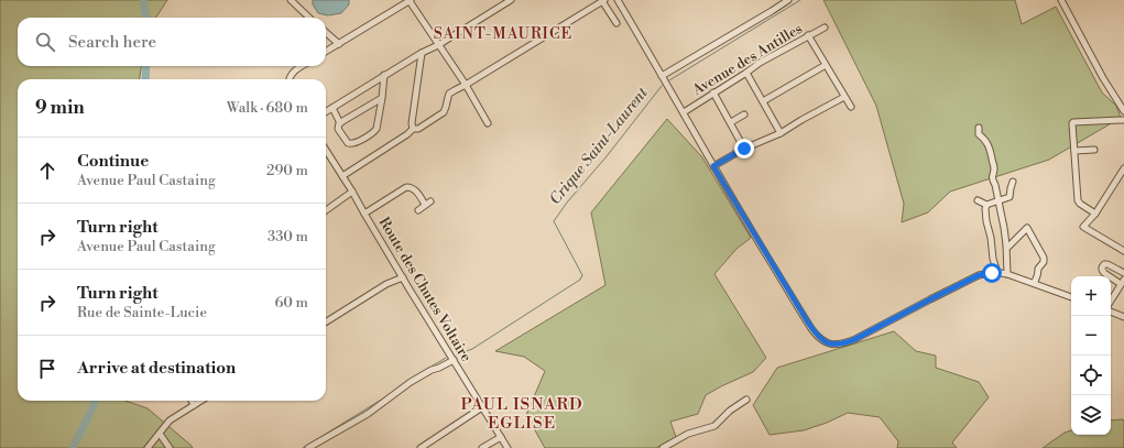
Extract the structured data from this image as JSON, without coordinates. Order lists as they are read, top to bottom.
{
  "streets": {
    "street": ["Avenue des Antilles", "Route des Chutes Voltaire"]
  },
  "districts": ["SAINT-MAURICE", "PAUL ISNARD EGLISE"],
  "water": ["Crique Saint-Laurent"],
  "page": {
    "search": "Search here",
    "heading": ["9 min", "Walk · 680 m"],
    "list": [
      ["Continue", "Avenue Paul Castaing", "290 m"],
      ["Turn right", "Avenue Paul Castaing", "330 m"],
      ["Turn right", "Rue de Sainte-Lucie", "60 m"],
      "Arrive at destination"
    ],
    "map_buttons": ["+", "−"]
  }
}
